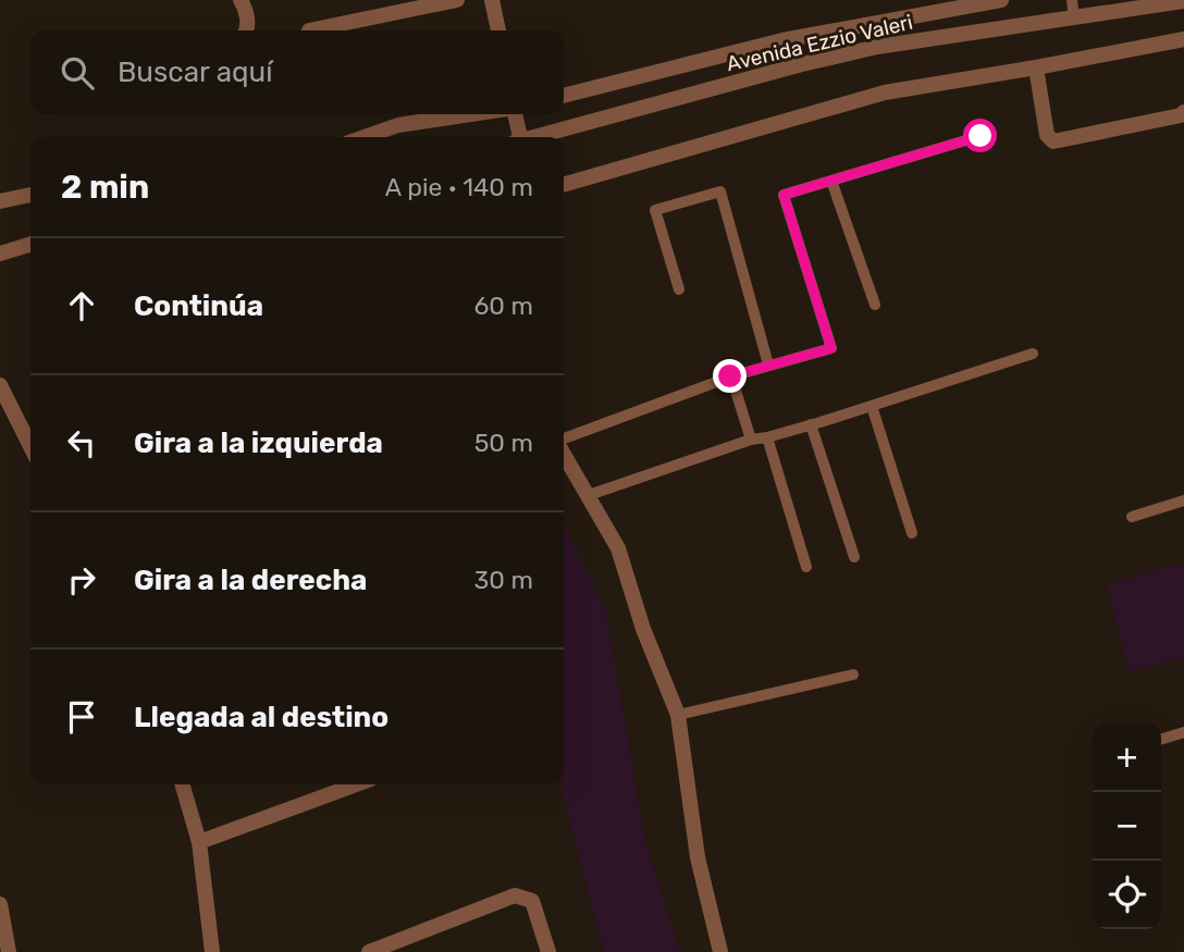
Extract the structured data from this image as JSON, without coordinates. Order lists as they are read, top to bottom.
{
  "streets": {
    "street": ["Avenida Ezzio Valeri"]
  },
  "page": {
    "search": "Buscar aquí",
    "heading": ["2 min", "A pie · 140 m"],
    "list": [
      ["Continúa", "60 m"],
      ["Gira a la izquierda", "50 m"],
      ["Gira a la derecha", "30 m"],
      "Llegada al destino"
    ],
    "map_buttons": ["+", "−"]
  }
}
